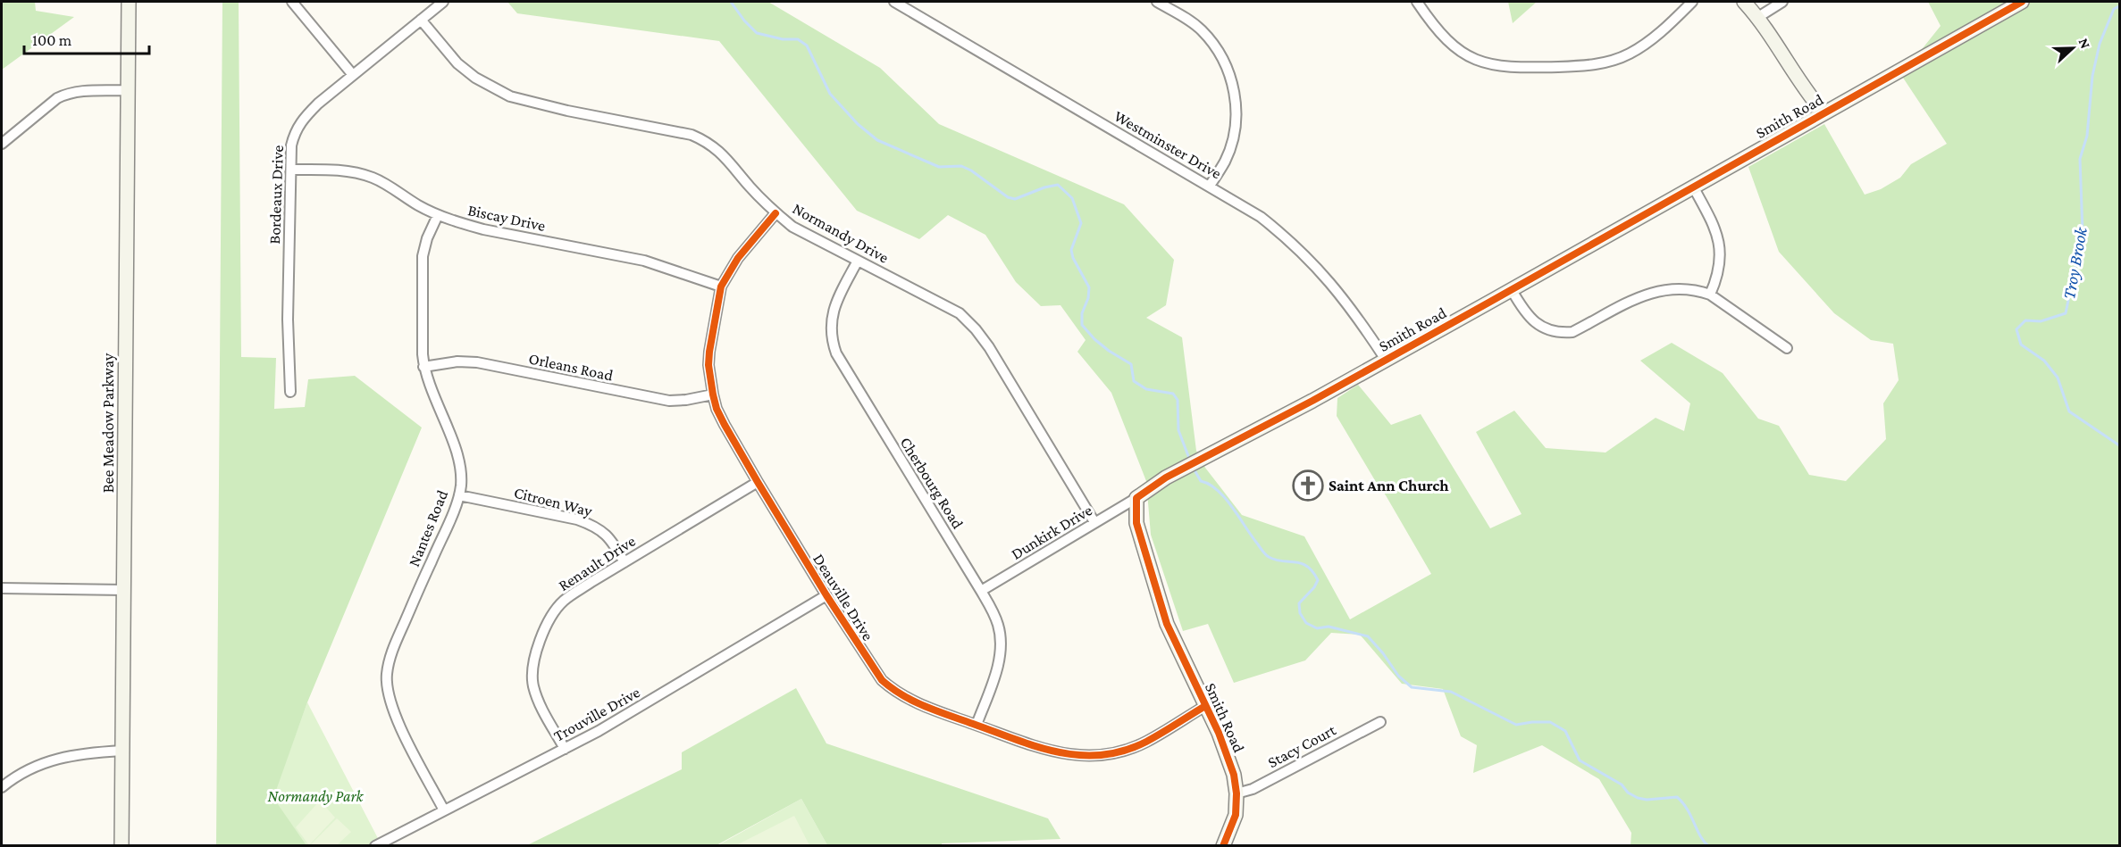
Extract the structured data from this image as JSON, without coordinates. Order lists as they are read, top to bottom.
{
  "streets": {
    "street": [
      "Smith Road",
      "Westminster Drive",
      "Bordeaux Drive",
      "Biscay Drive",
      "Normandy Drive",
      "Orleans Road",
      "Bee Meadow Parkway",
      "Cherbourg Road",
      "Citroen Way",
      "Nantes Road",
      "Dunkirk Drive",
      "Renault Drive",
      "Deauville Drive",
      "Trouville Drive",
      "Stacy Court"
    ]
  },
  "crossings": [
    ["Smith Road", "Westminster Drive"],
    ["Smith Road", "Dunkirk Drive"],
    ["Smith Road", "Deauville Drive"],
    ["Smith Road", "Stacy Court"],
    ["Bordeaux Drive", "Biscay Drive"],
    ["Bordeaux Drive", "Normandy Drive"],
    ["Biscay Drive", "Nantes Road"],
    ["Biscay Drive", "Deauville Drive"],
    ["Normandy Drive", "Cherbourg Road"],
    ["Normandy Drive", "Dunkirk Drive"],
    ["Normandy Drive", "Deauville Drive"],
    ["Orleans Road", "Nantes Road"],
    ["Orleans Road", "Deauville Drive"],
    ["Cherbourg Road", "Dunkirk Drive"],
    ["Cherbourg Road", "Deauville Drive"],
    ["Citroen Way", "Nantes Road"],
    ["Citroen Way", "Renault Drive"],
    ["Nantes Road", "Trouville Drive"],
    ["Renault Drive", "Deauville Drive"],
    ["Renault Drive", "Trouville Drive"],
    ["Deauville Drive", "Trouville Drive"]
  ],
  "water": ["Troy Brook"],
  "parks": ["Normandy Park"],
  "places": {
    "church": ["Saint Ann Church"]
  },
  "scale_bar": "100 m",
  "north": "right"
}
